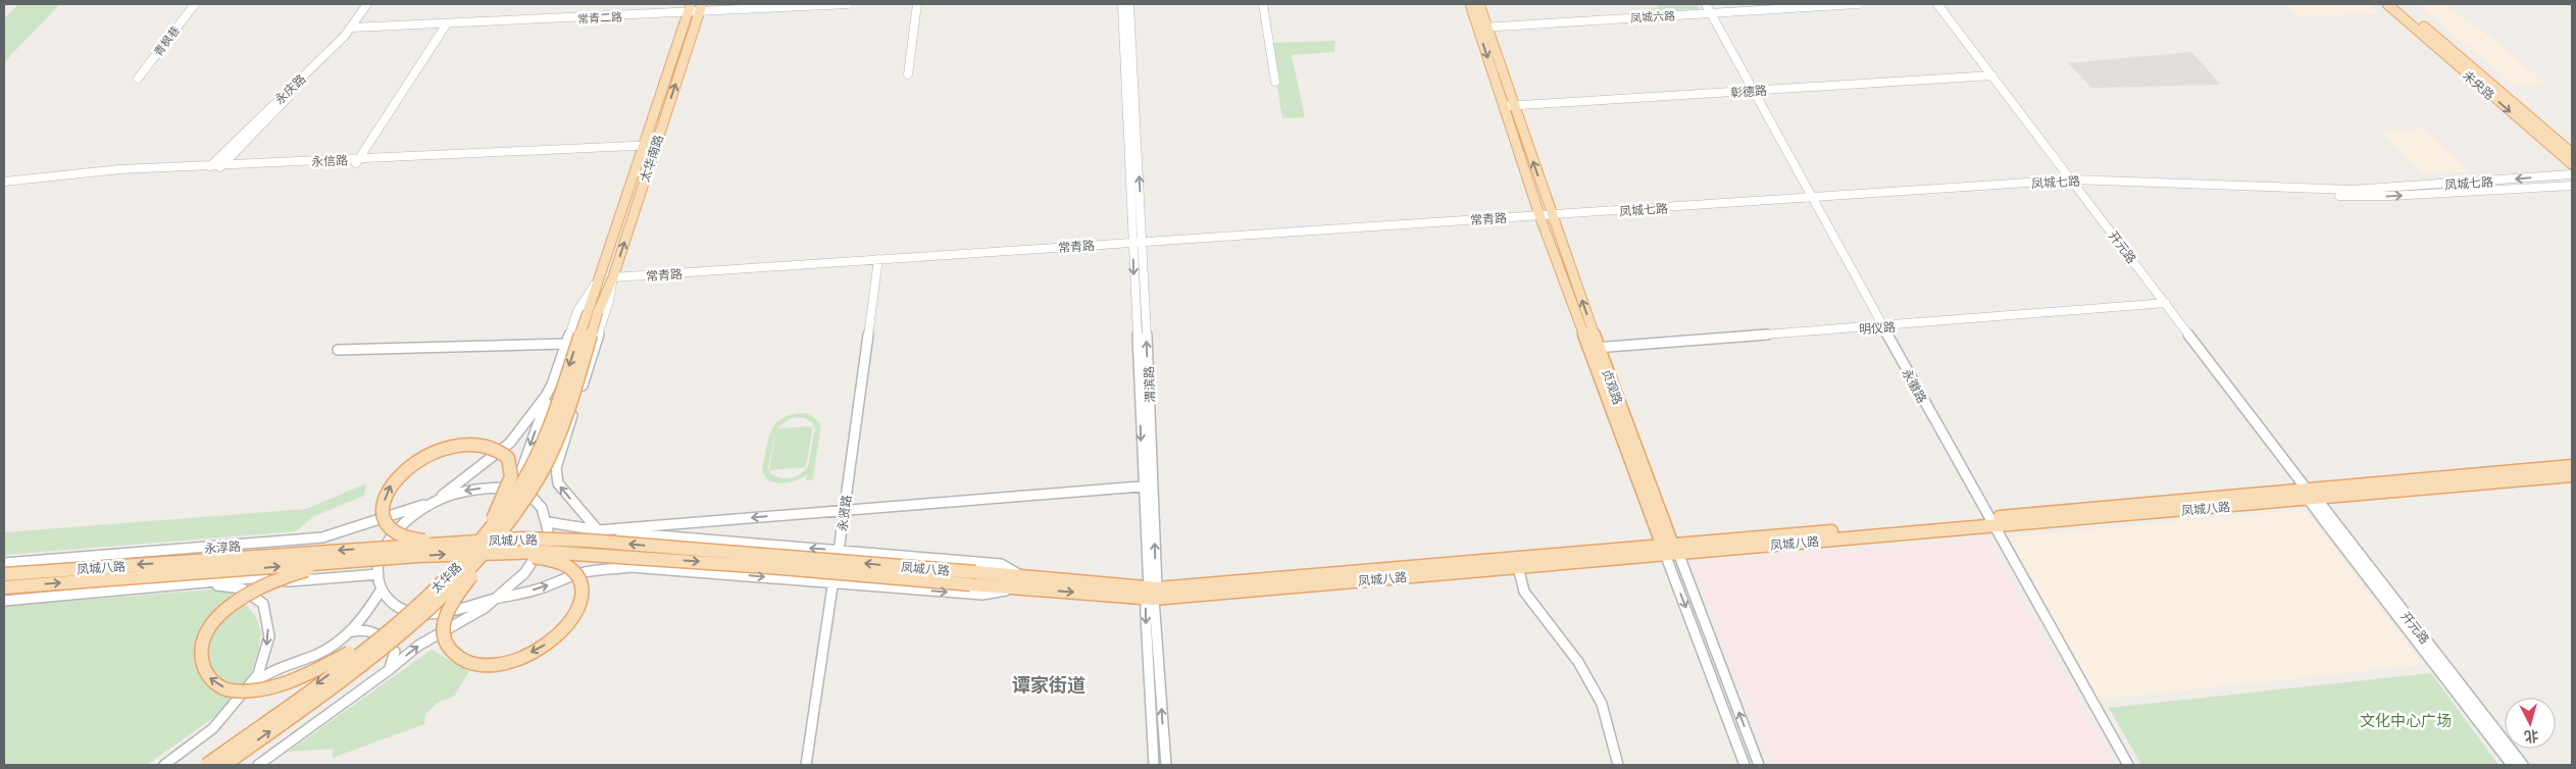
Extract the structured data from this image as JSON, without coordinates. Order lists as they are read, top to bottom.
{
  "streets": {
    "main road": [
      "未央路",
      "太华南路",
      "贞观路",
      "凤城八路",
      "太华路"
    ],
    "street": [
      "凤城六路",
      "常青二路",
      "青枫巷",
      "永庆路",
      "彰德路",
      "永信路",
      "凤城七路",
      "常青路",
      "开元路",
      "明仪路",
      "渭滨路",
      "永徽路",
      "永贤路",
      "永淳路"
    ]
  },
  "crossings": [
    ["凤城六路", "永徽路"],
    ["凤城六路", "贞观路"],
    ["常青二路", "永庆路"],
    ["常青二路", "太华南路"],
    ["永庆路", "永信路"],
    ["彰德路", "开元路"],
    ["彰德路", "永徽路"],
    ["彰德路", "贞观路"],
    ["太华南路", "永信路"],
    ["太华南路", "常青路"],
    ["太华南路", "太华路"],
    ["凤城七路", "常青路"],
    ["凤城七路", "开元路"],
    ["凤城七路", "永徽路"],
    ["凤城七路", "贞观路"],
    ["常青路", "渭滨路"],
    ["常青路", "贞观路"],
    ["常青路", "永贤路"],
    ["开元路", "明仪路"],
    ["开元路", "凤城八路"],
    ["明仪路", "永徽路"],
    ["明仪路", "贞观路"],
    ["渭滨路", "凤城八路"],
    ["永徽路", "凤城八路"],
    ["贞观路", "凤城八路"],
    ["凤城八路", "永贤路"],
    ["凤城八路", "永淳路"]
  ],
  "districts": ["谭家街道"],
  "parks": ["文化中心广场"],
  "north": "bottom"
}
